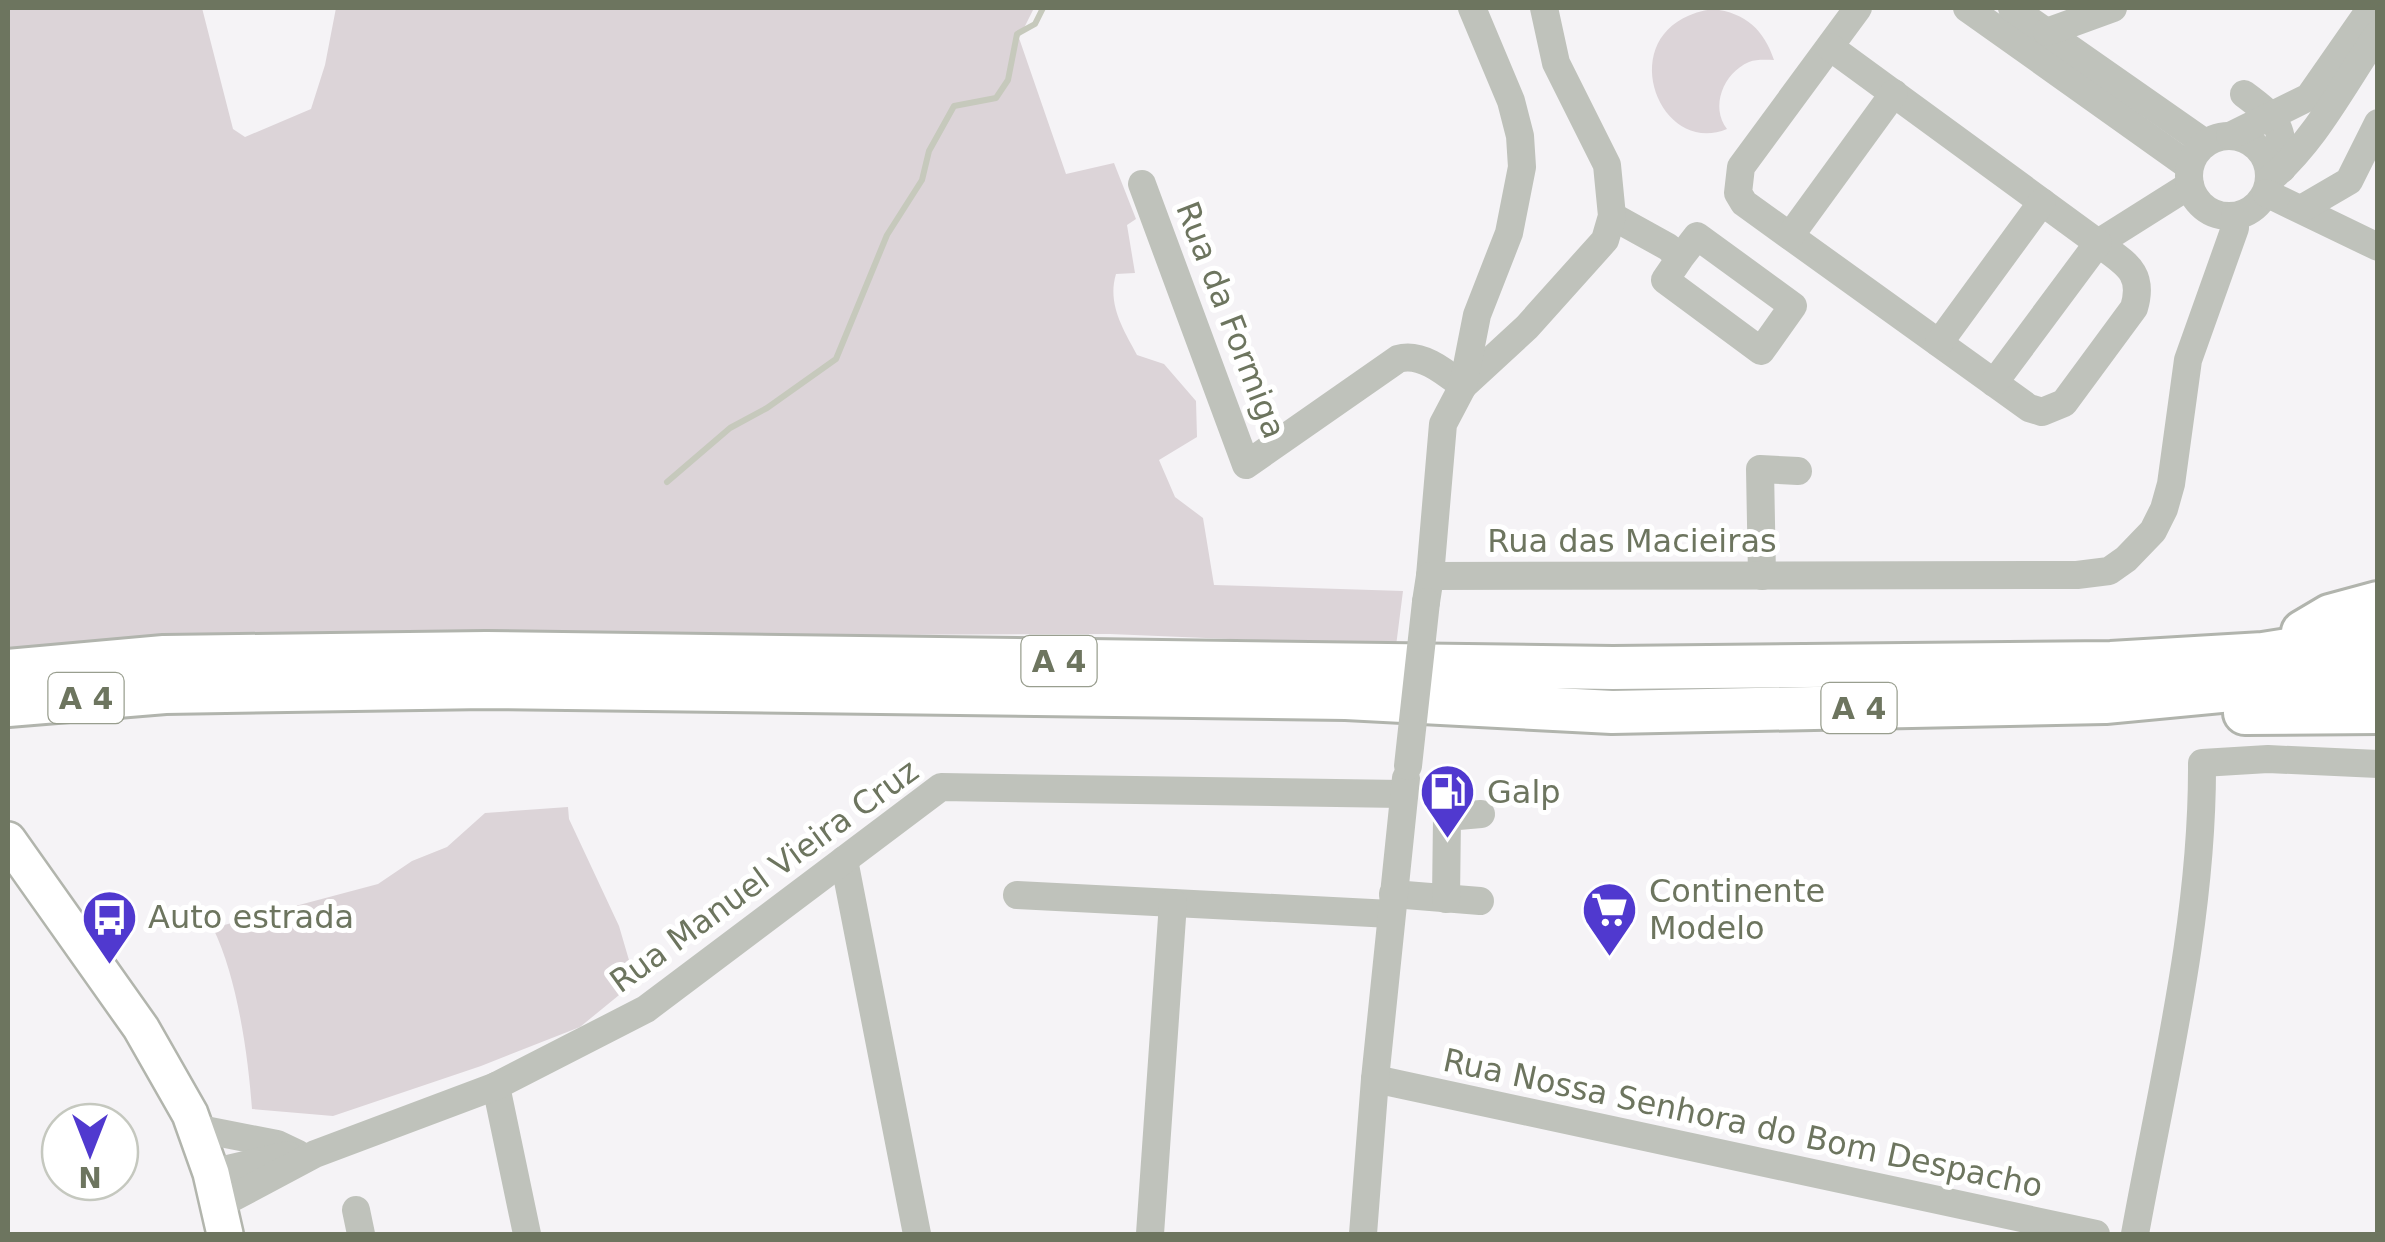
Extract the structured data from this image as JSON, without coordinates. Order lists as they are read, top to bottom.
{
  "streets": {
    "highway": ["A 4"],
    "street": [
      "Rua da Formiga",
      "Rua das Macieiras",
      "Rua Manuel Vieira Cruz",
      "Rua Nossa Senhora do Bom Despacho"
    ]
  },
  "places": {
    "fuel station": ["Galp"],
    "supermarket": ["Continente Modelo"],
    "bus stop": ["Auto estrada"]
  },
  "north": "bottom"
}
